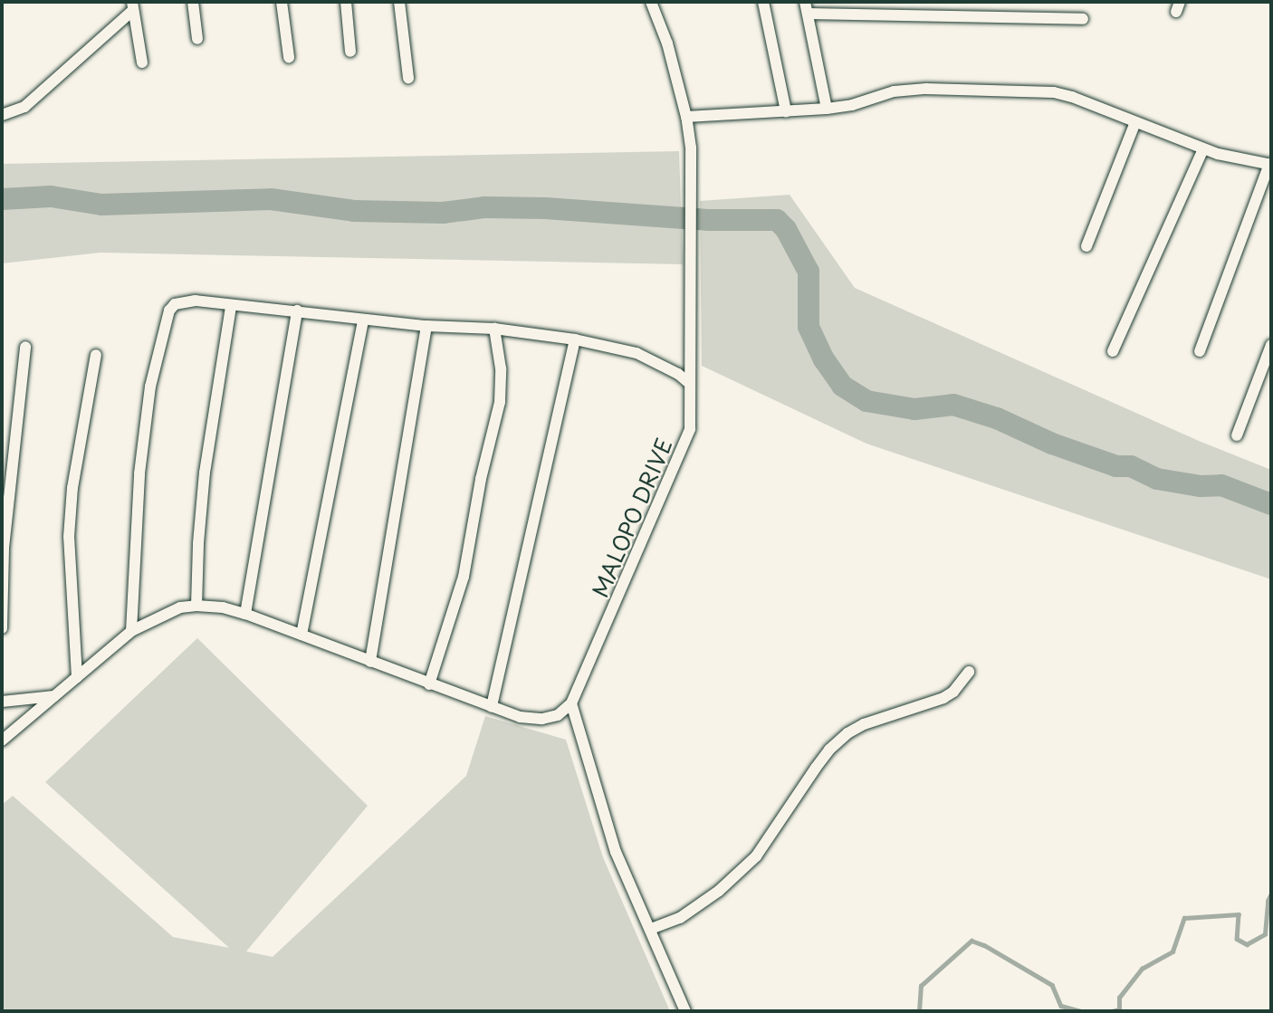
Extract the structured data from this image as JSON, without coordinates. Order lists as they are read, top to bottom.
{
  "streets": {
    "street": ["MALOPO DRIVE"]
  }
}
